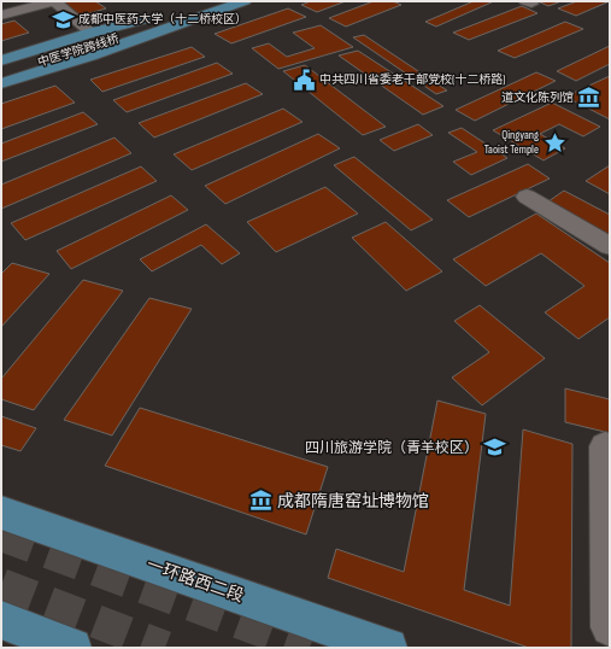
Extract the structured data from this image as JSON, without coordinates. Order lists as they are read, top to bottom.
{
  "streets": {
    "main road": ["中医学院跨线桥", "一环路西二段"]
  },
  "places": {
    "school or university": ["成都中医药大学（十二桥校区）", "四川旅游学院（青羊校区）"],
    "public building": ["中共四川省委老干部党校(十二桥路)"],
    "museum": ["道文化陈列馆", "成都隋唐窑址博物馆"],
    "place": ["Qingyang Taoist Temple"]
  }
}
